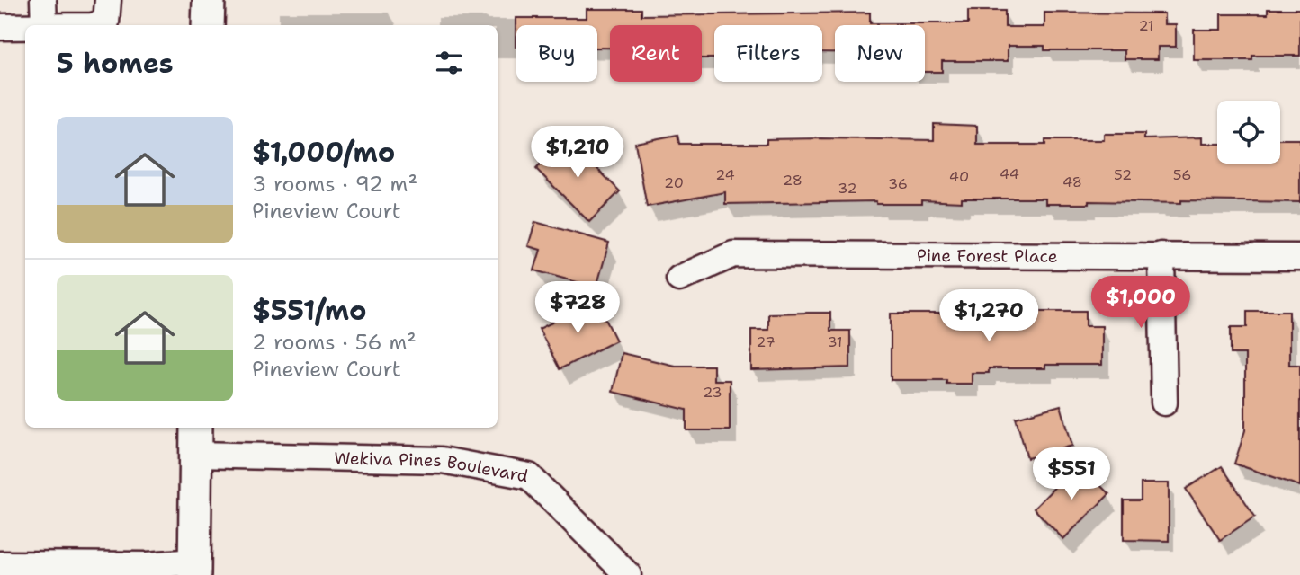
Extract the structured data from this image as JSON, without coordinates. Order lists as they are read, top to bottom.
{
  "streets": {
    "street": ["Pine Forest Place", "Wekiva Pines Boulevard"]
  },
  "house_numbers": [
    "21",
    "44",
    "24",
    "52",
    "56",
    "40",
    "28",
    "48",
    "20",
    "36",
    "32",
    "27",
    "31",
    "23"
  ],
  "page": {
    "chip": [
      "Buy",
      "Rent",
      "Filters",
      "New"
    ],
    "heading": "5 homes",
    "list": [
      {
        "name": "$1,000/mo",
        "note": "3 rooms · 92 m² · Pineview Court"
      },
      {
        "name": "$551/mo",
        "note": "2 rooms · 56 m² · Pineview Court"
      }
    ],
    "price": [
      "$1,210",
      "$1,000",
      "$728",
      "$1,270",
      "$551"
    ]
  }
}
